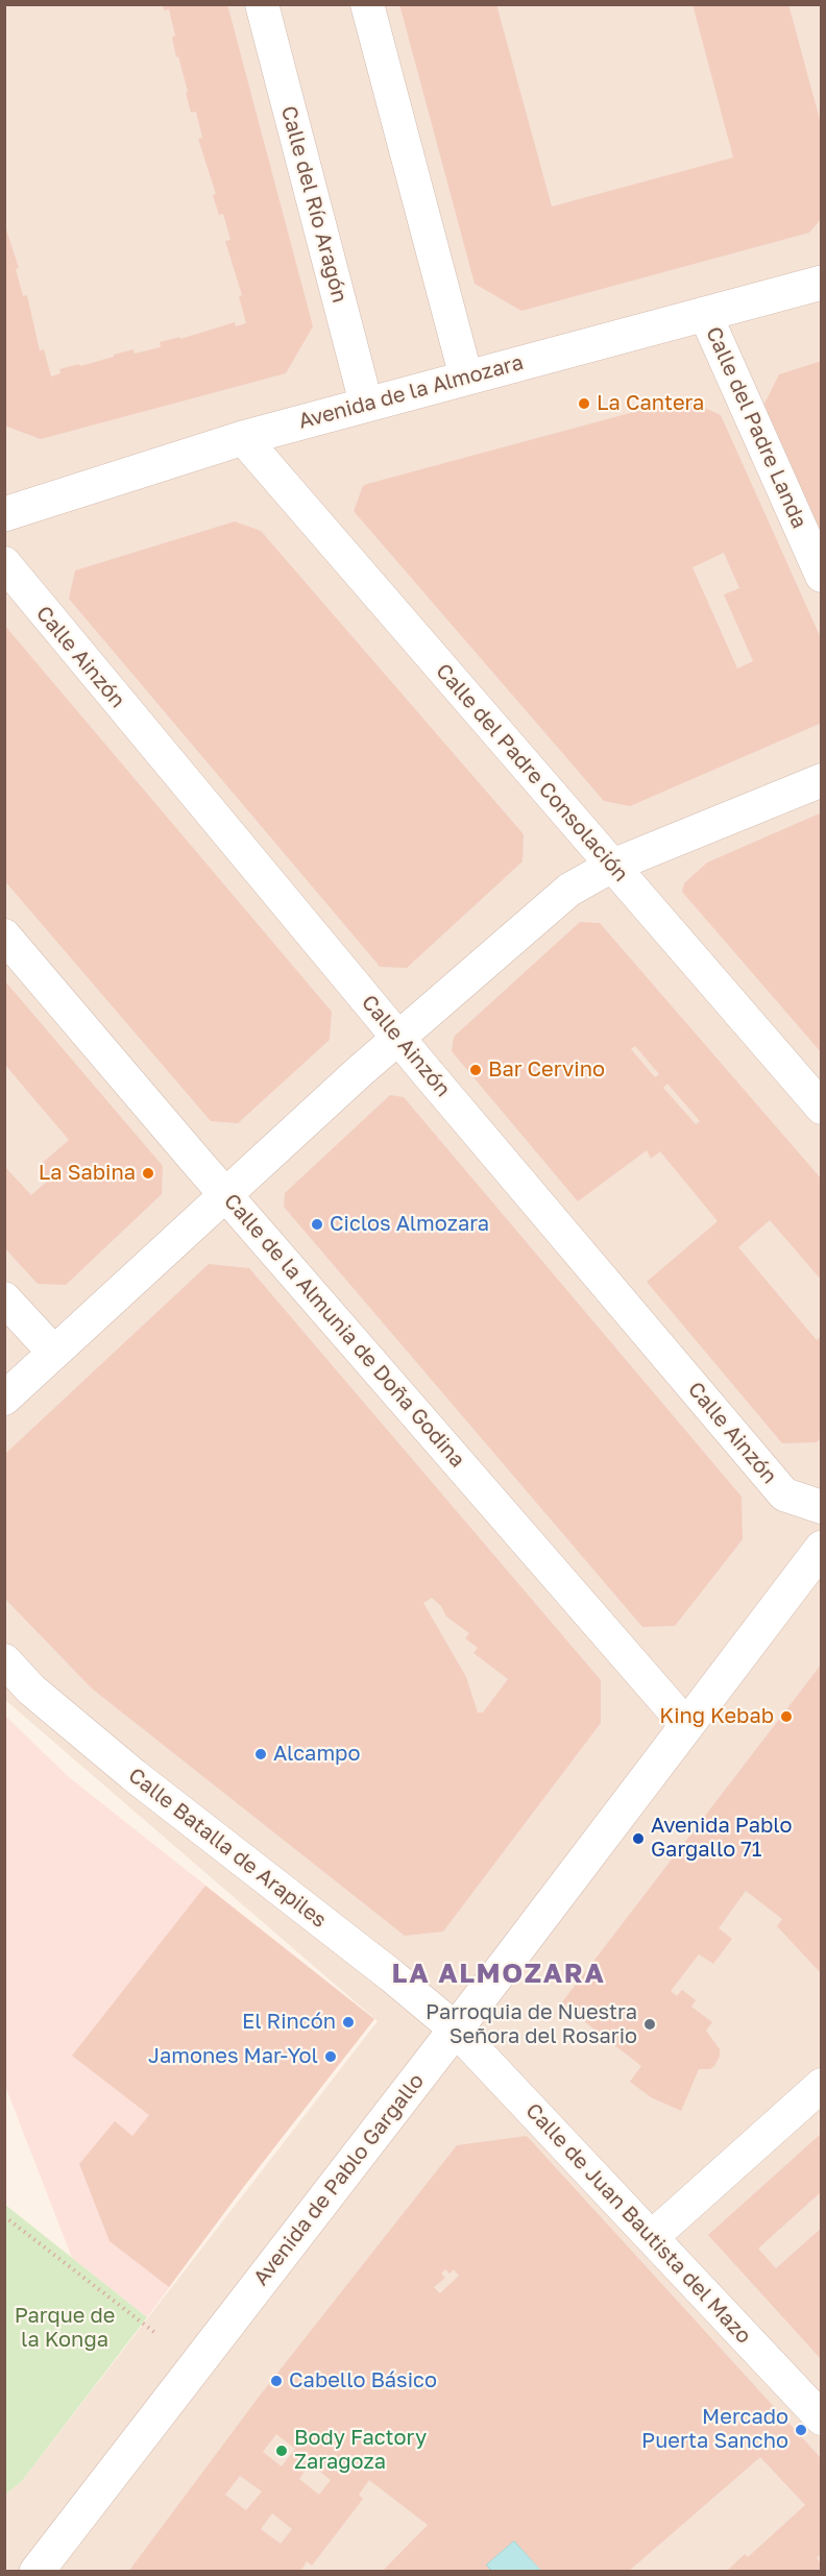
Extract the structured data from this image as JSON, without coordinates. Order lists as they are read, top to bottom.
{
  "streets": {
    "street": [
      "Calle del Río Aragón",
      "Avenida de la Almozara",
      "Calle del Padre Landa",
      "Calle Ainzón",
      "Calle del Padre Consolación",
      "Calle de la Almunia de Doña Godina",
      "Calle Batalla de Arapiles",
      "Avenida de Pablo Gargallo",
      "Calle de Juan Bautista del Mazo"
    ]
  },
  "crossings": [
    ["Calle del Río Aragón", "Avenida de la Almozara"],
    ["Avenida de la Almozara", "Calle del Padre Landa"],
    ["Avenida de la Almozara", "Calle del Padre Consolación"],
    ["Calle de la Almunia de Doña Godina", "Avenida de Pablo Gargallo"],
    ["Calle Batalla de Arapiles", "Avenida de Pablo Gargallo"],
    ["Calle Batalla de Arapiles", "Calle de Juan Bautista del Mazo"],
    ["Avenida de Pablo Gargallo", "Calle de Juan Bautista del Mazo"]
  ],
  "districts": ["LA ALMOZARA"],
  "parks": ["Parque de la Konga"],
  "places": [
    "La Cantera",
    "Bar Cervino",
    "La Sabina",
    "Ciclos Almozara",
    "King Kebab",
    "Alcampo",
    "Avenida Pablo Gargallo 71",
    "El Rincón",
    "Parroquia de Nuestra Señora del Rosario",
    "Jamones Mar-Yol",
    "Cabello Básico",
    "Mercado Puerta Sancho",
    "Body Factory Zaragoza"
  ]
}
